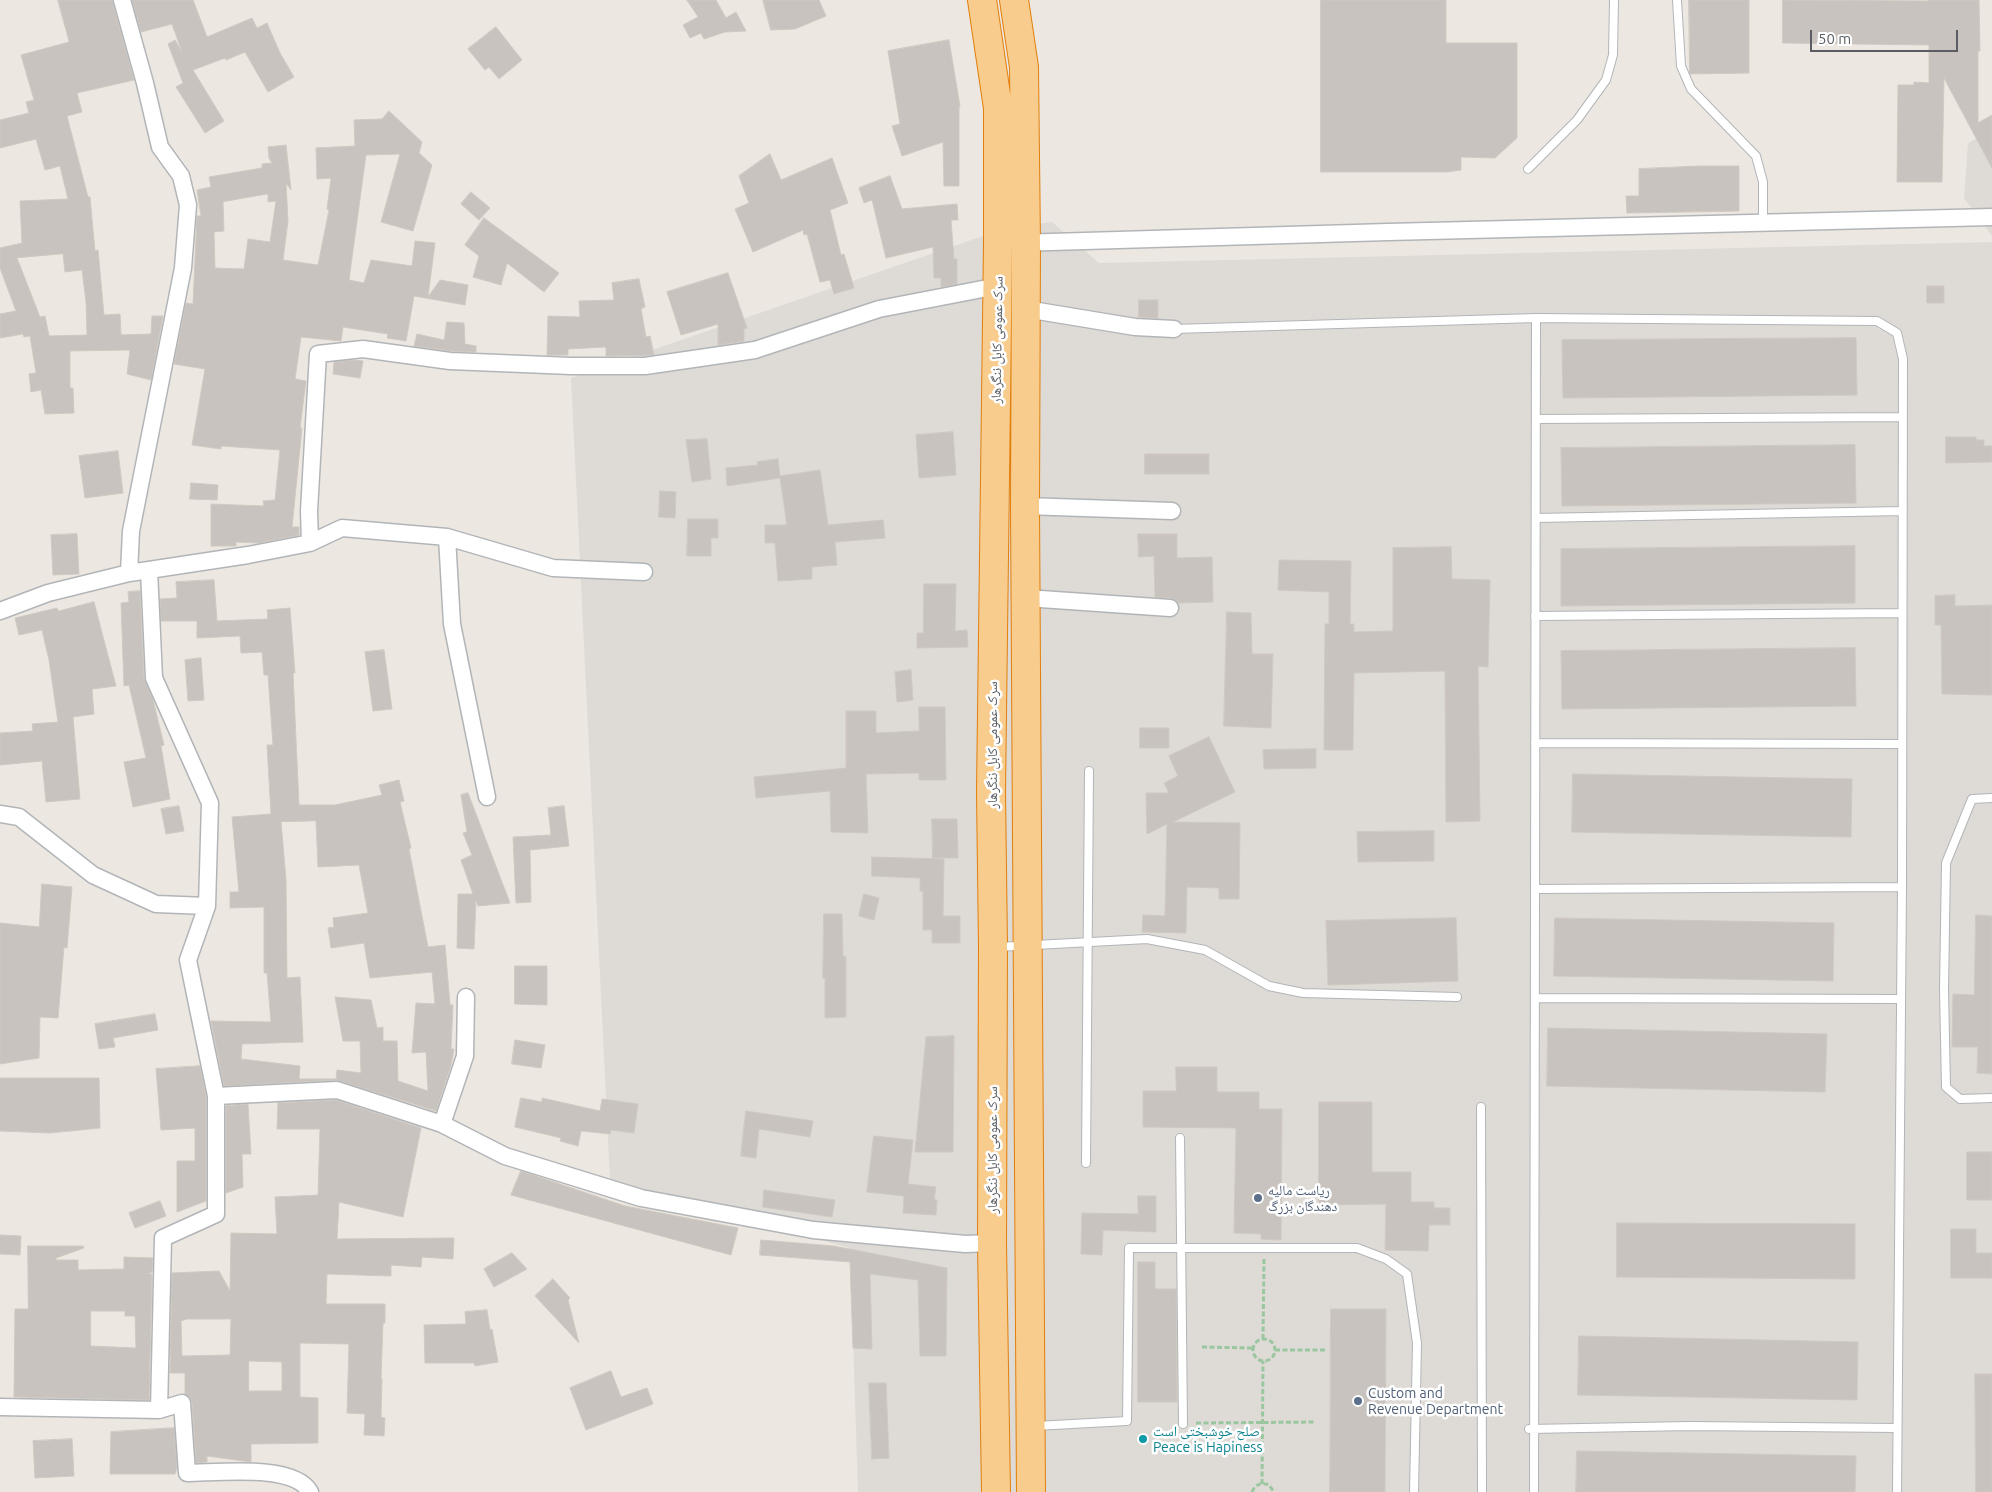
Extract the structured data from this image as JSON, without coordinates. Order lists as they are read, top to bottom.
{
  "streets": {
    "highway": ["سرک عمومی کابل ننگرهار"]
  },
  "places": ["ریاست مالیه دهندگان بزرگ", "Custom and Revenue Department", "صلح خوشبختی است Peace is Hapiness"],
  "scale_bar": "50 m"
}
